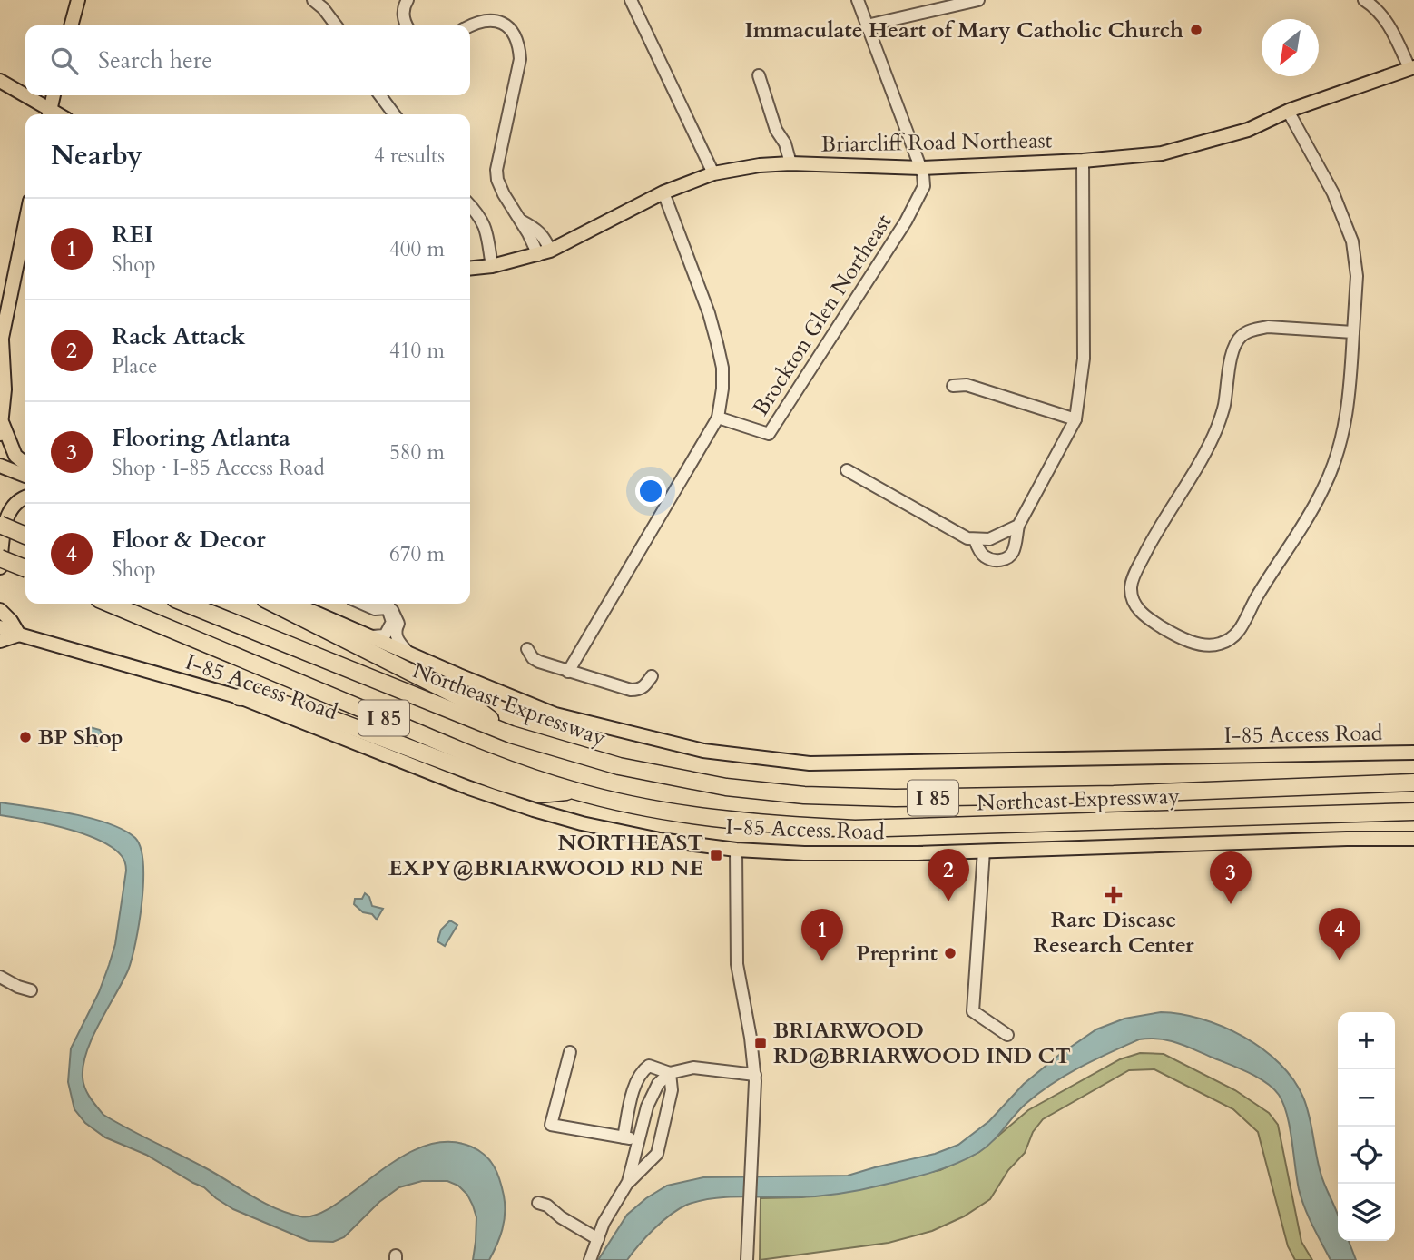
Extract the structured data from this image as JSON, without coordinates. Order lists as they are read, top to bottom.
{
  "streets": {
    "highway": ["Northeast Expressway", "I 85"],
    "main road": ["Briarcliff Road Northeast", "I-85 Access Road"],
    "street": ["Brockton Glen Northeast"]
  },
  "crossings": [
    ["Briarcliff Road Northeast", "Brockton Glen Northeast"]
  ],
  "places": {
    "other": ["Immaculate Heart of Mary Catholic Church", "BP Shop", "Preprint"],
    "transit": ["NORTHEAST EXPY@BRIARWOOD RD NE", "BRIARWOOD RD@BRIARWOOD IND CT"],
    "health": ["Rare Disease Research Center"]
  },
  "north": "bottom left",
  "page": {
    "search": "Search here",
    "heading": ["Nearby", "4 results"],
    "list": [
      {
        "mark": "1",
        "name": "REI",
        "note": "Shop",
        "value": "400 m"
      },
      {
        "mark": "2",
        "name": "Rack Attack",
        "note": "Place",
        "value": "410 m"
      },
      {
        "mark": "3",
        "name": "Flooring Atlanta",
        "note": "Shop · I-85 Access Road",
        "value": "580 m"
      },
      {
        "mark": "4",
        "name": "Floor & Decor",
        "note": "Shop",
        "value": "670 m"
      }
    ],
    "pins": [
      "2",
      "3",
      "4",
      "1"
    ],
    "map_buttons": ["+", "−"]
  }
}
